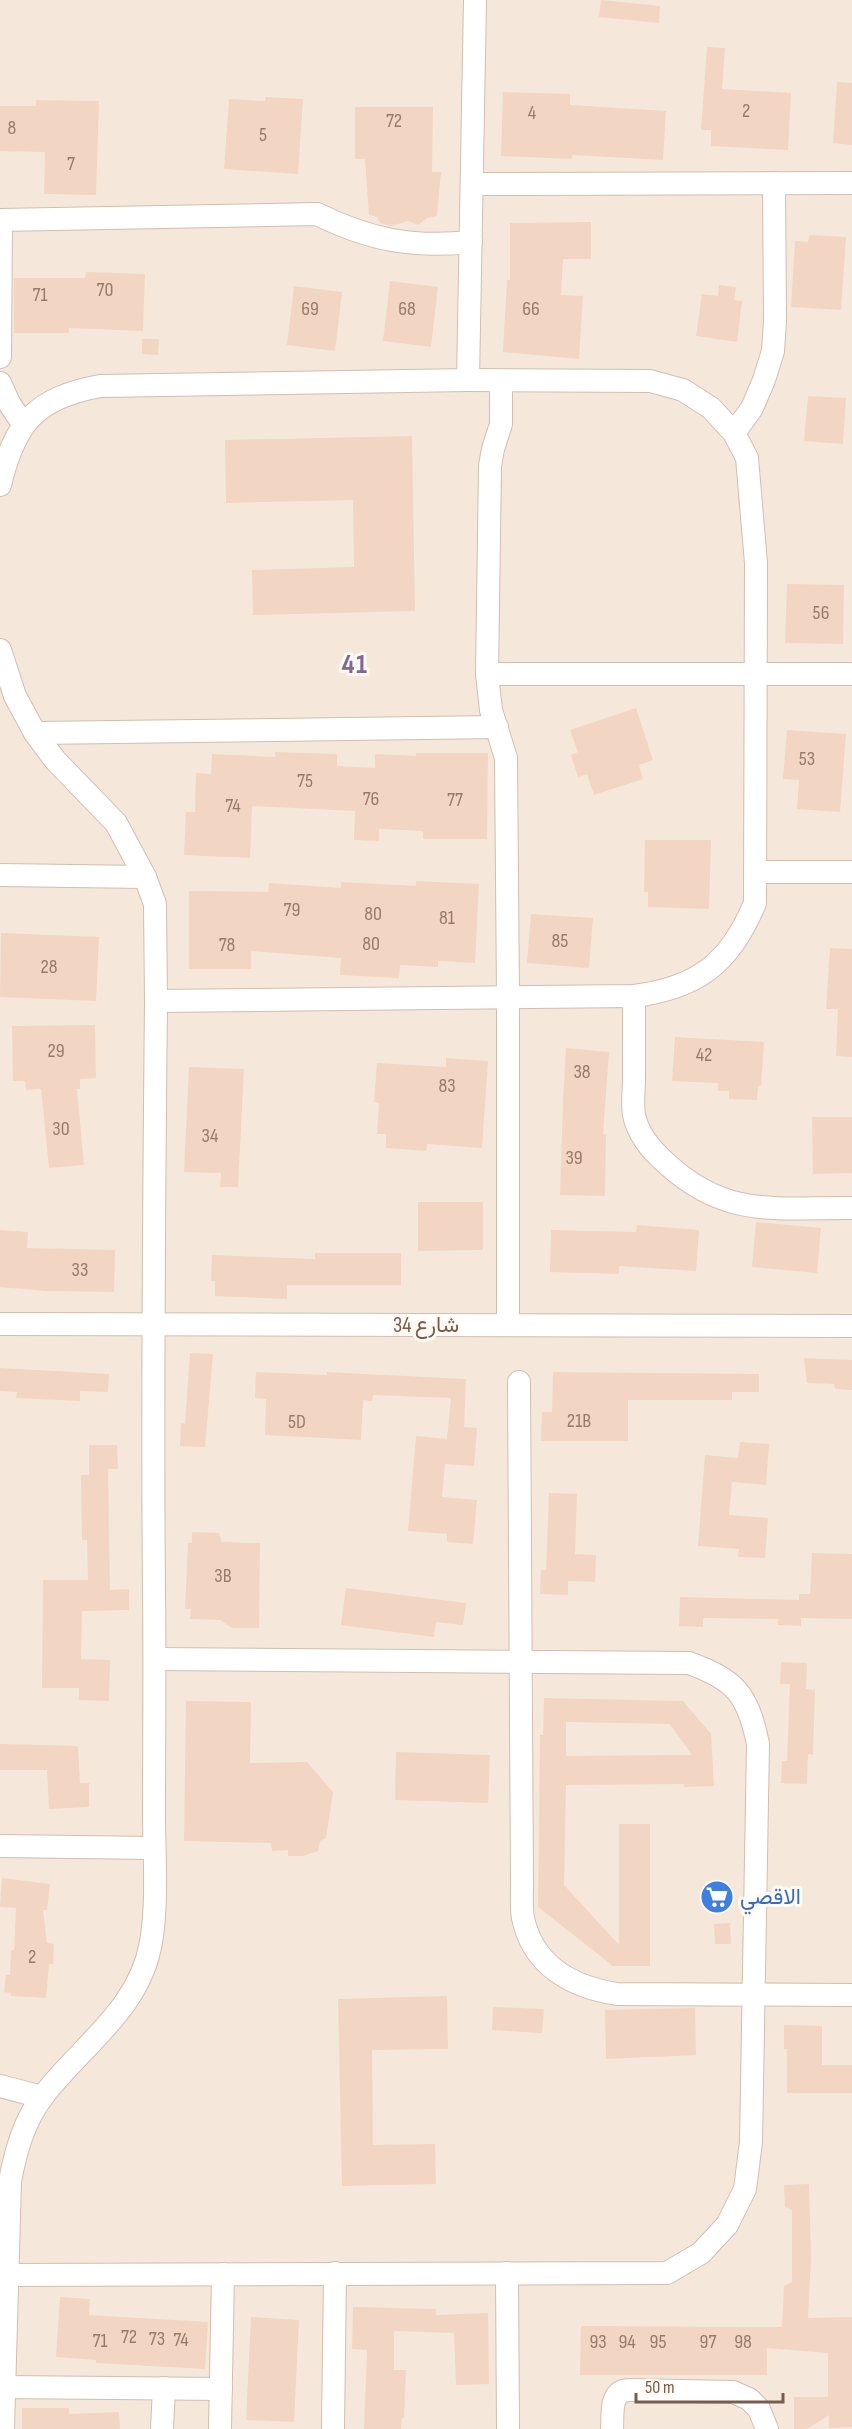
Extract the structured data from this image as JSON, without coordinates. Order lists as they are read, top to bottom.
{
  "streets": {
    "street": ["شارع 34"]
  },
  "districts": ["41"],
  "places": {
    "supermarket": ["الاقصي"]
  },
  "house_numbers": [
    "2",
    "4",
    "72",
    "8",
    "5",
    "7",
    "70",
    "71",
    "69",
    "68",
    "66",
    "56",
    "53",
    "75",
    "76",
    "77",
    "74",
    "79",
    "80",
    "81",
    "85",
    "80",
    "78",
    "28",
    "29",
    "42",
    "38",
    "83",
    "30",
    "34",
    "39",
    "33",
    "21B",
    "5D",
    "3B",
    "2",
    "72",
    "73",
    "74",
    "71",
    "93",
    "94",
    "95",
    "97",
    "98"
  ],
  "scale_bar": "50 m"
}
